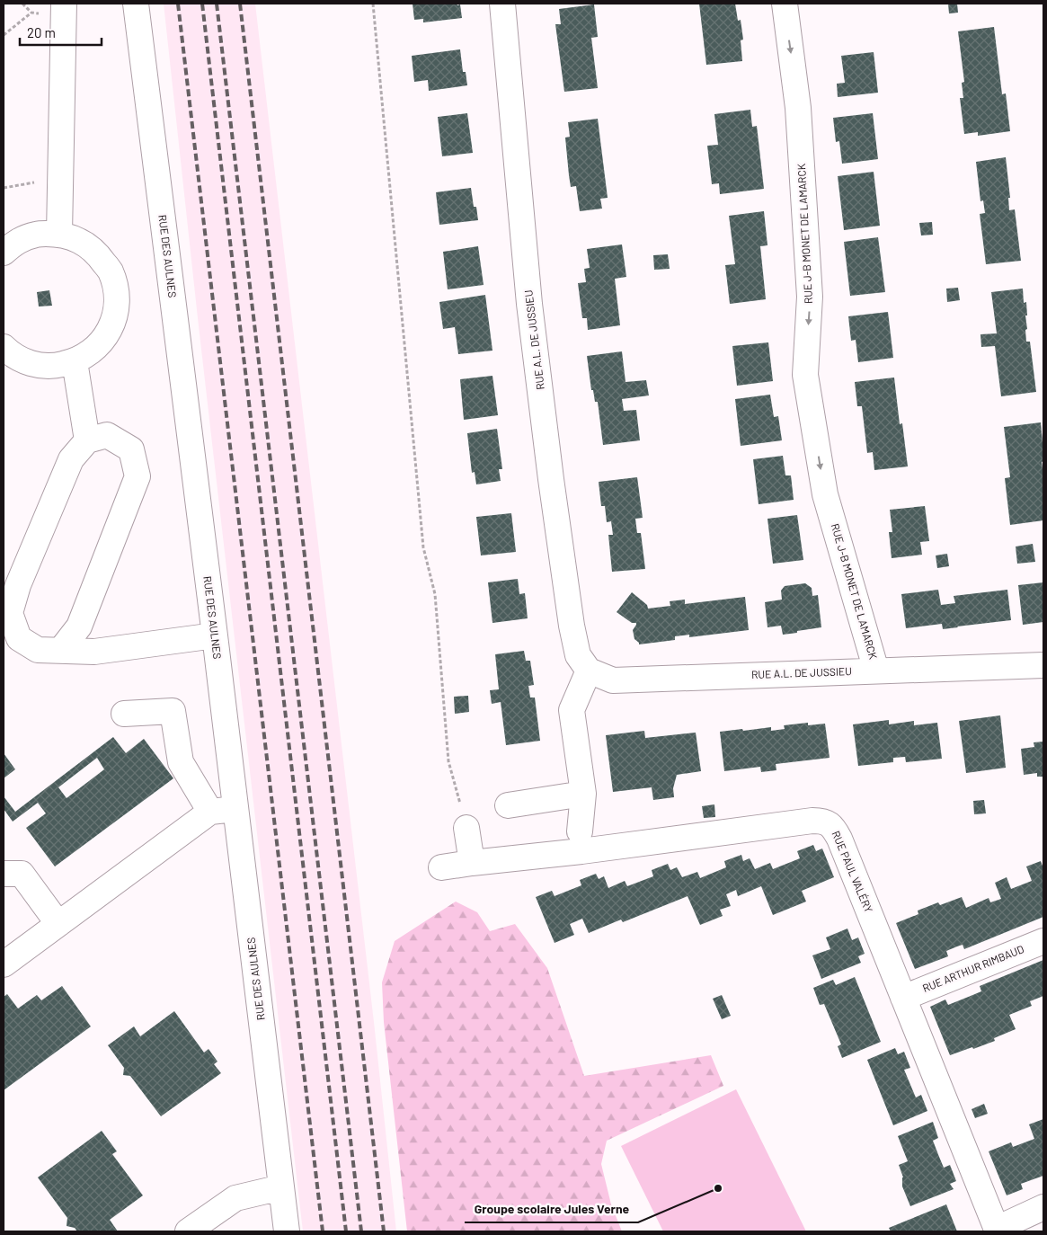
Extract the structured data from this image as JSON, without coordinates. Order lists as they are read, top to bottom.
{
  "streets": {
    "street": [
      "RUE J-B MONET DE LAMARCK",
      "RUE DES AULNES",
      "RUE A.L. DE JUSSIEU",
      "RUE PAUL VALÉRY",
      "RUE ARTHUR RIMBAUD"
    ]
  },
  "crossings": [
    ["RUE J-B MONET DE LAMARCK", "RUE A.L. DE JUSSIEU"],
    ["RUE PAUL VALÉRY", "RUE ARTHUR RIMBAUD"]
  ],
  "one_way": ["RUE J-B MONET DE LAMARCK"],
  "places": ["Groupe scolaire Jules Verne"],
  "scale_bar": "20 m"
}
